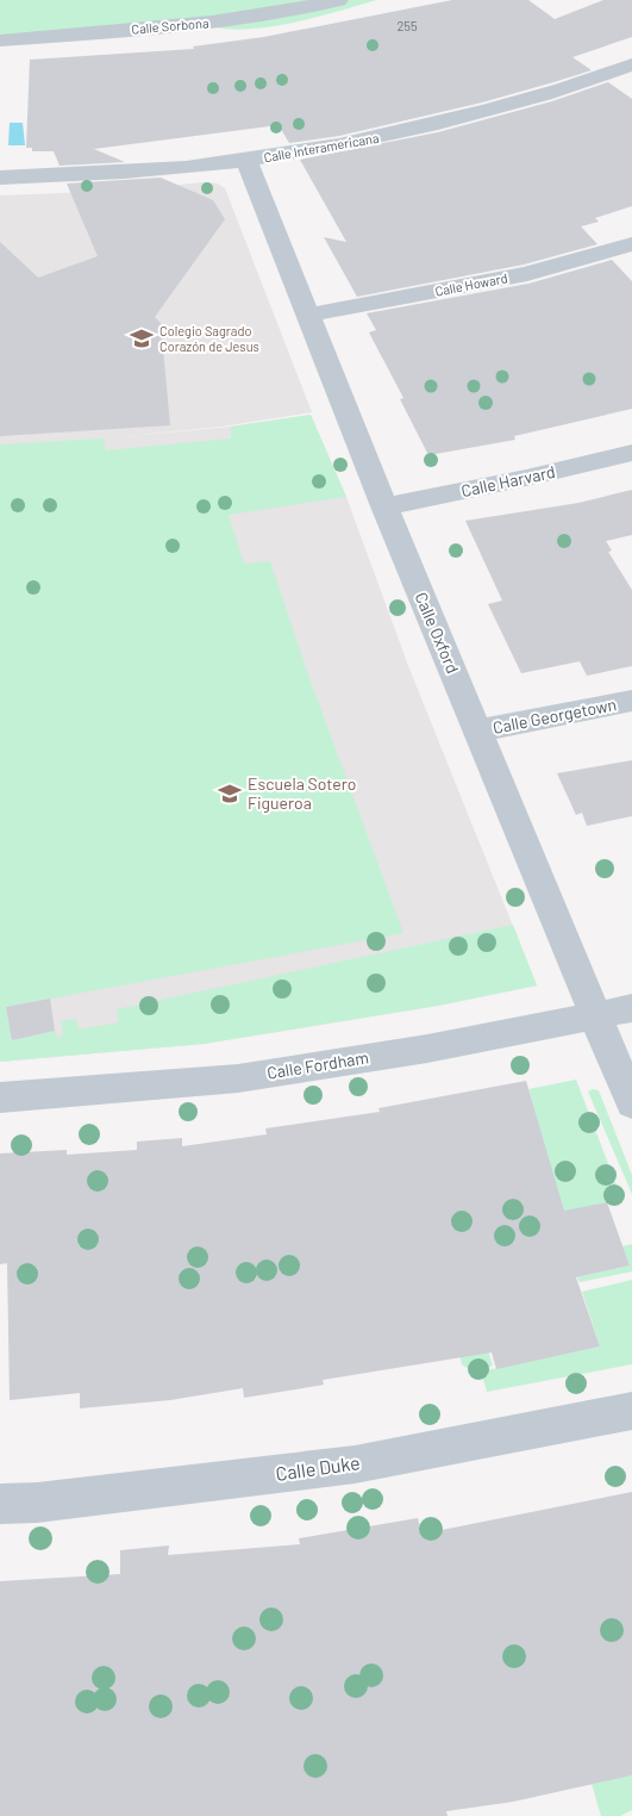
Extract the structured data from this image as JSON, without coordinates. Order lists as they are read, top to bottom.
{
  "streets": {
    "street": [
      "Calle Sorbona",
      "Calle Interamericana",
      "Calle Howard",
      "Calle Harvard",
      "Calle Oxford",
      "Calle Georgetown",
      "Calle Fordham",
      "Calle Duke"
    ]
  },
  "crossings": [
    ["Calle Interamericana", "Calle Oxford"],
    ["Calle Howard", "Calle Oxford"],
    ["Calle Harvard", "Calle Oxford"],
    ["Calle Oxford", "Calle Georgetown"],
    ["Calle Oxford", "Calle Fordham"]
  ],
  "places": {
    "school or university": ["Colegio Sagrado Corazón de Jesus", "Escuela Sotero Figueroa"]
  },
  "house_numbers": ["255"]
}
